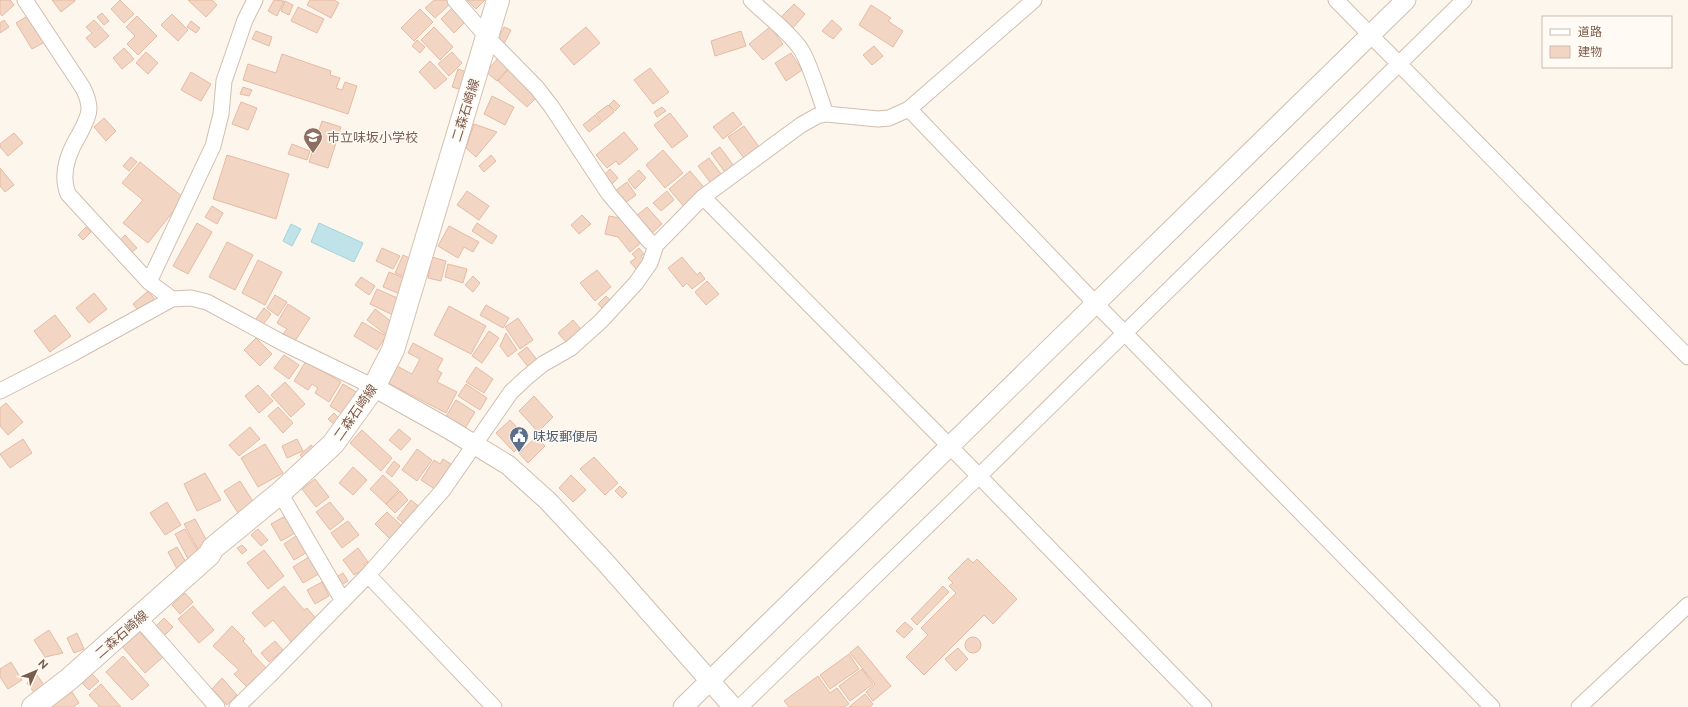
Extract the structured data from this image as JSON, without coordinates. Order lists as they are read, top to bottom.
{
  "streets": {
    "main road": ["二森石崎線"]
  },
  "places": {
    "school or university": ["市立味坂小学校"],
    "public building": ["味坂郵便局"]
  },
  "legend": ["道路", "建物"],
  "north": "top right"
}
